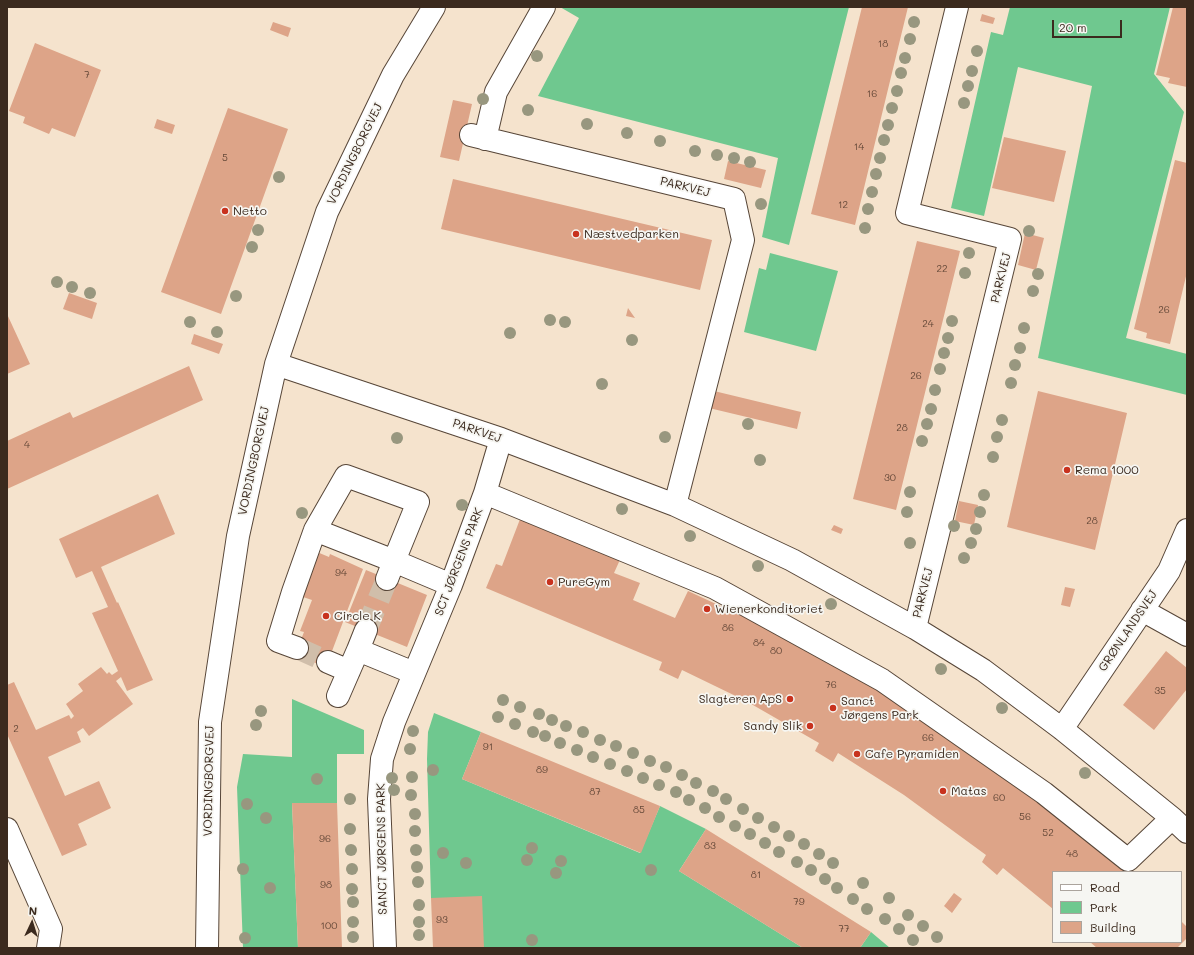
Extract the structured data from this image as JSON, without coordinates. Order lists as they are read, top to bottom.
{
  "streets": {
    "street": [
      "VORDINGBORGVEJ",
      "PARKVEJ",
      "SCT JØRGENS PARK",
      "GRØNLANDSVEJ",
      "SANCT JØRGENS PARK"
    ]
  },
  "crossings": [
    ["VORDINGBORGVEJ", "PARKVEJ"],
    ["PARKVEJ", "SCT JØRGENS PARK"],
    ["PARKVEJ", "GRØNLANDSVEJ"],
    ["SCT JØRGENS PARK", "SANCT JØRGENS PARK"]
  ],
  "places": [
    "Netto",
    "Næstvedparken",
    "Rema 1000",
    "PureGym",
    "Wienerkonditoriet",
    "Circle K",
    "Slagteren ApS",
    "Sanct Jørgens Park",
    "Sandy Slik",
    "Cafe Pyramiden",
    "Matas"
  ],
  "house_numbers": [
    "18",
    "7",
    "16",
    "14",
    "5",
    "12",
    "22",
    "26",
    "24",
    "26",
    "28",
    "4",
    "30",
    "28",
    "94",
    "86",
    "84",
    "80",
    "76",
    "35",
    "2",
    "66",
    "91",
    "89",
    "87",
    "60",
    "85",
    "56",
    "52",
    "96",
    "83",
    "48",
    "81",
    "98",
    "79",
    "93",
    "100",
    "77"
  ],
  "legend": ["Road", "Park", "Building"],
  "scale_bar": "20 m",
  "north": "top"
}
